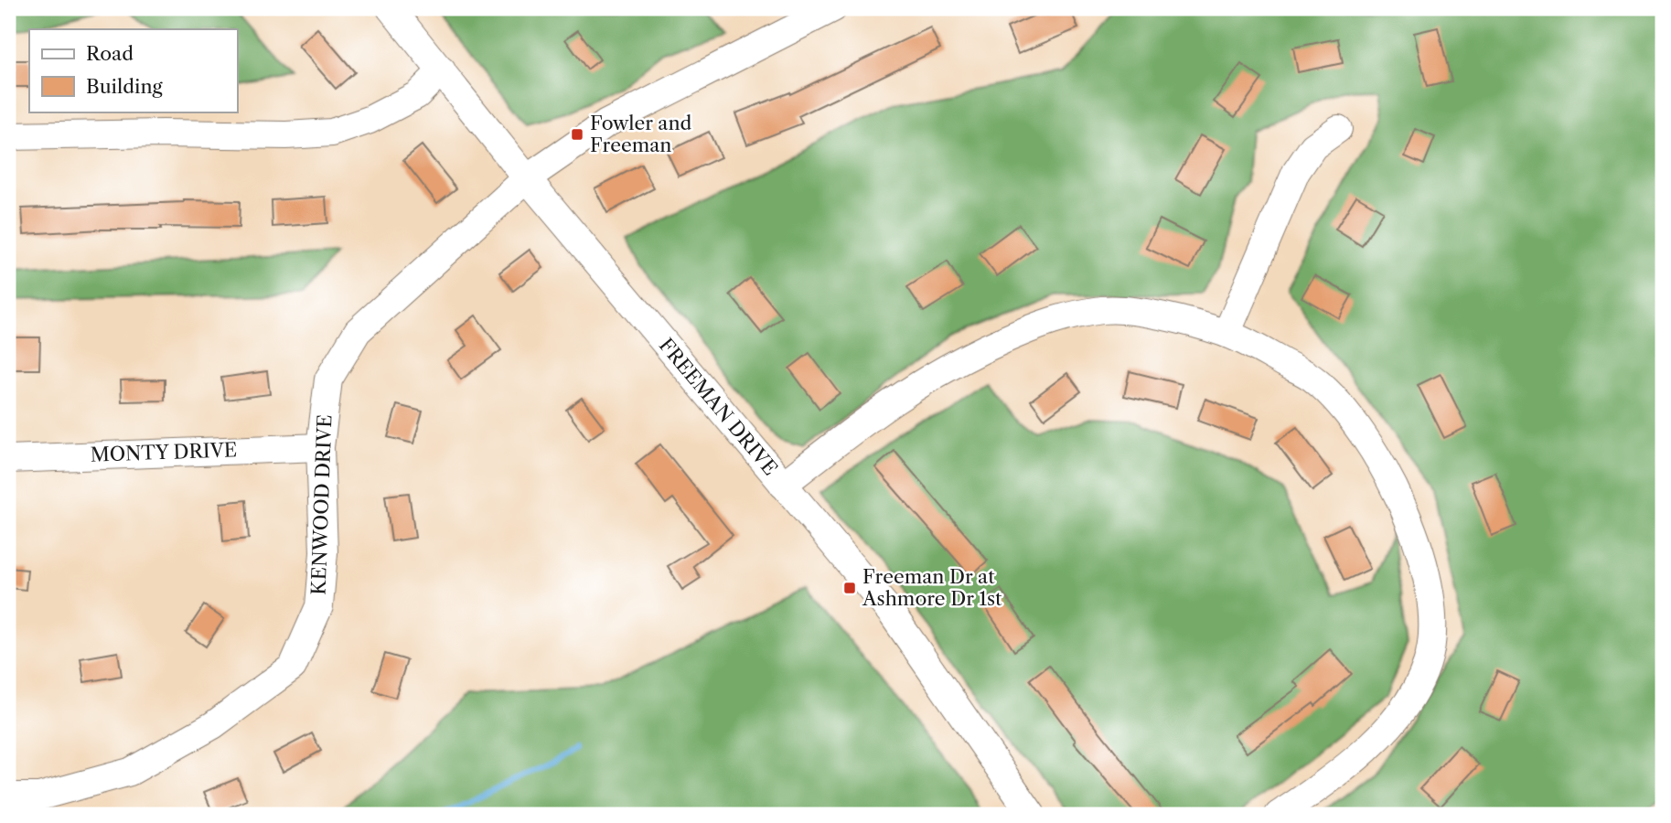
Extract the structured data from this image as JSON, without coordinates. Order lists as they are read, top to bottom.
{
  "streets": {
    "street": ["FREEMAN DRIVE", "MONTY DRIVE", "KENWOOD DRIVE"]
  },
  "crossings": [
    ["FREEMAN DRIVE", "KENWOOD DRIVE"],
    ["MONTY DRIVE", "KENWOOD DRIVE"]
  ],
  "places": {
    "transit": ["Fowler and Freeman", "Freeman Dr at Ashmore Dr 1st"]
  },
  "legend": ["Road", "Building"]
}
